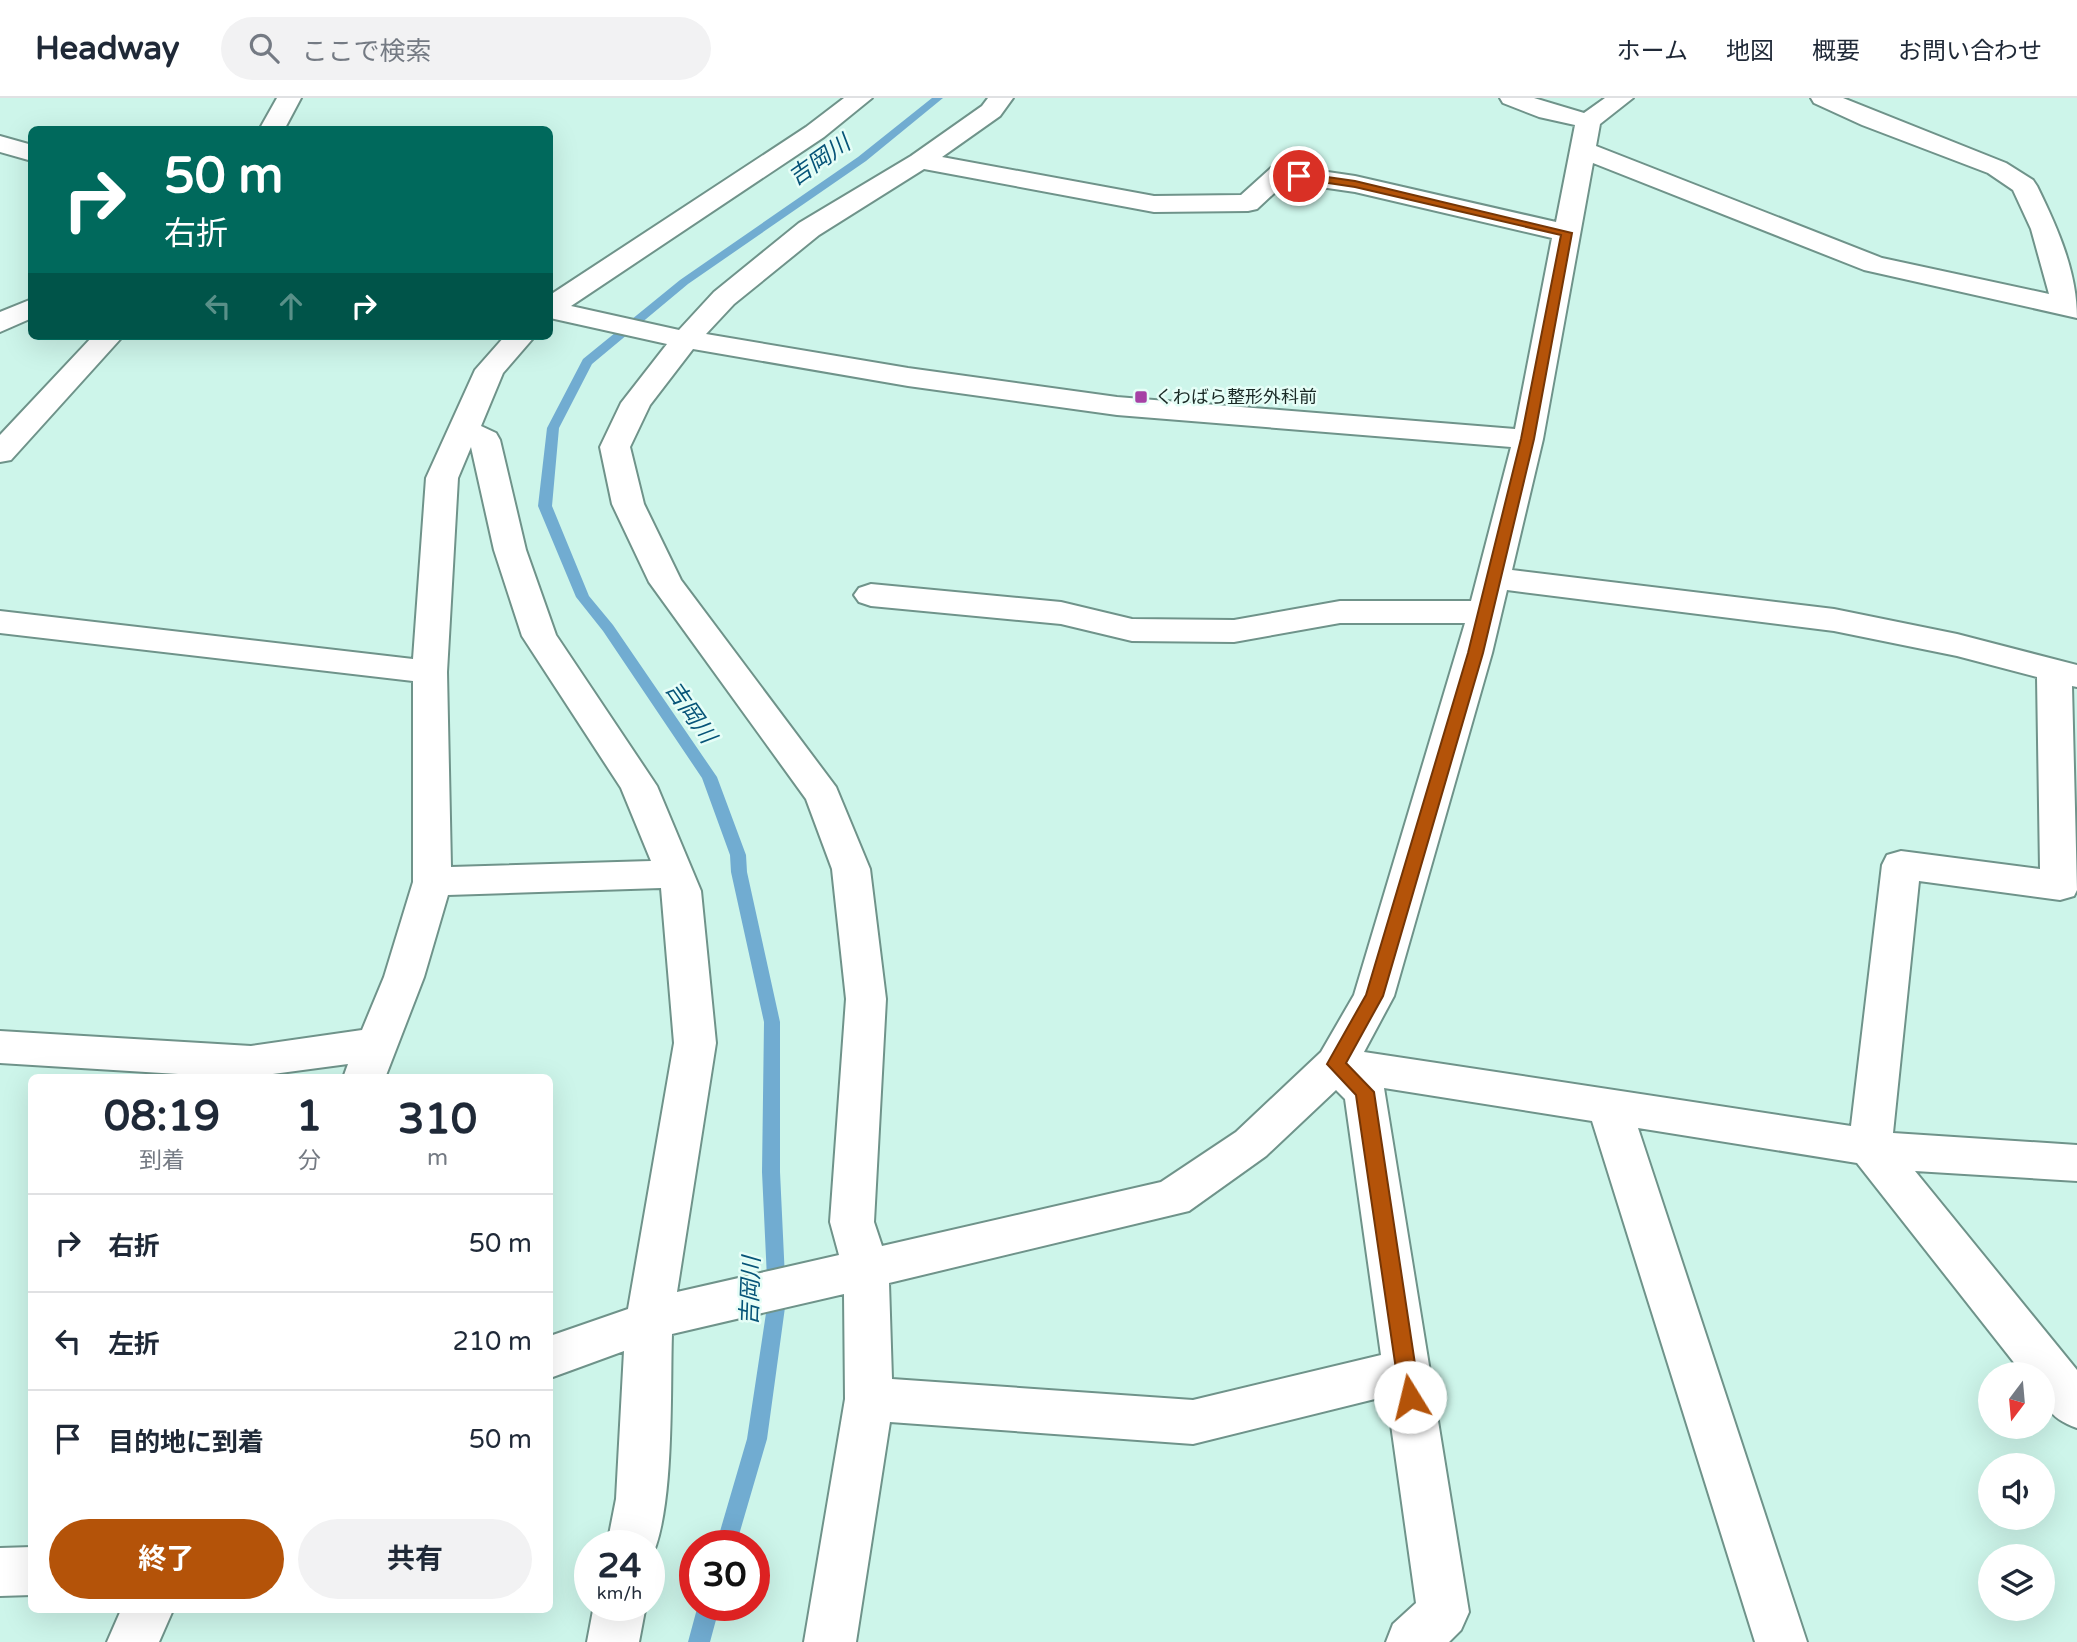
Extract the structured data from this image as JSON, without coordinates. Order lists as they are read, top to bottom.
{
  "water": ["吉岡川"],
  "places": {
    "transit": ["くわばら整形外科前"]
  },
  "north": "bottom",
  "page": {
    "header": "Headway",
    "search": "ここで検索",
    "nav": [
      "ホーム",
      "地図",
      "概要",
      "お問い合わせ"
    ],
    "turn": ["50 m", "右折"],
    "eta": [
      "08:19",
      "到着",
      "1",
      "分",
      "310",
      "m"
    ],
    "list": [
      {
        "name": "右折",
        "value": "50 m"
      },
      {
        "name": "左折",
        "value": "210 m"
      },
      {
        "name": "目的地に到着",
        "value": "50 m"
      }
    ],
    "buttons": ["終了", "共有"],
    "speed": "24 km/h",
    "limit": "30"
  }
}
